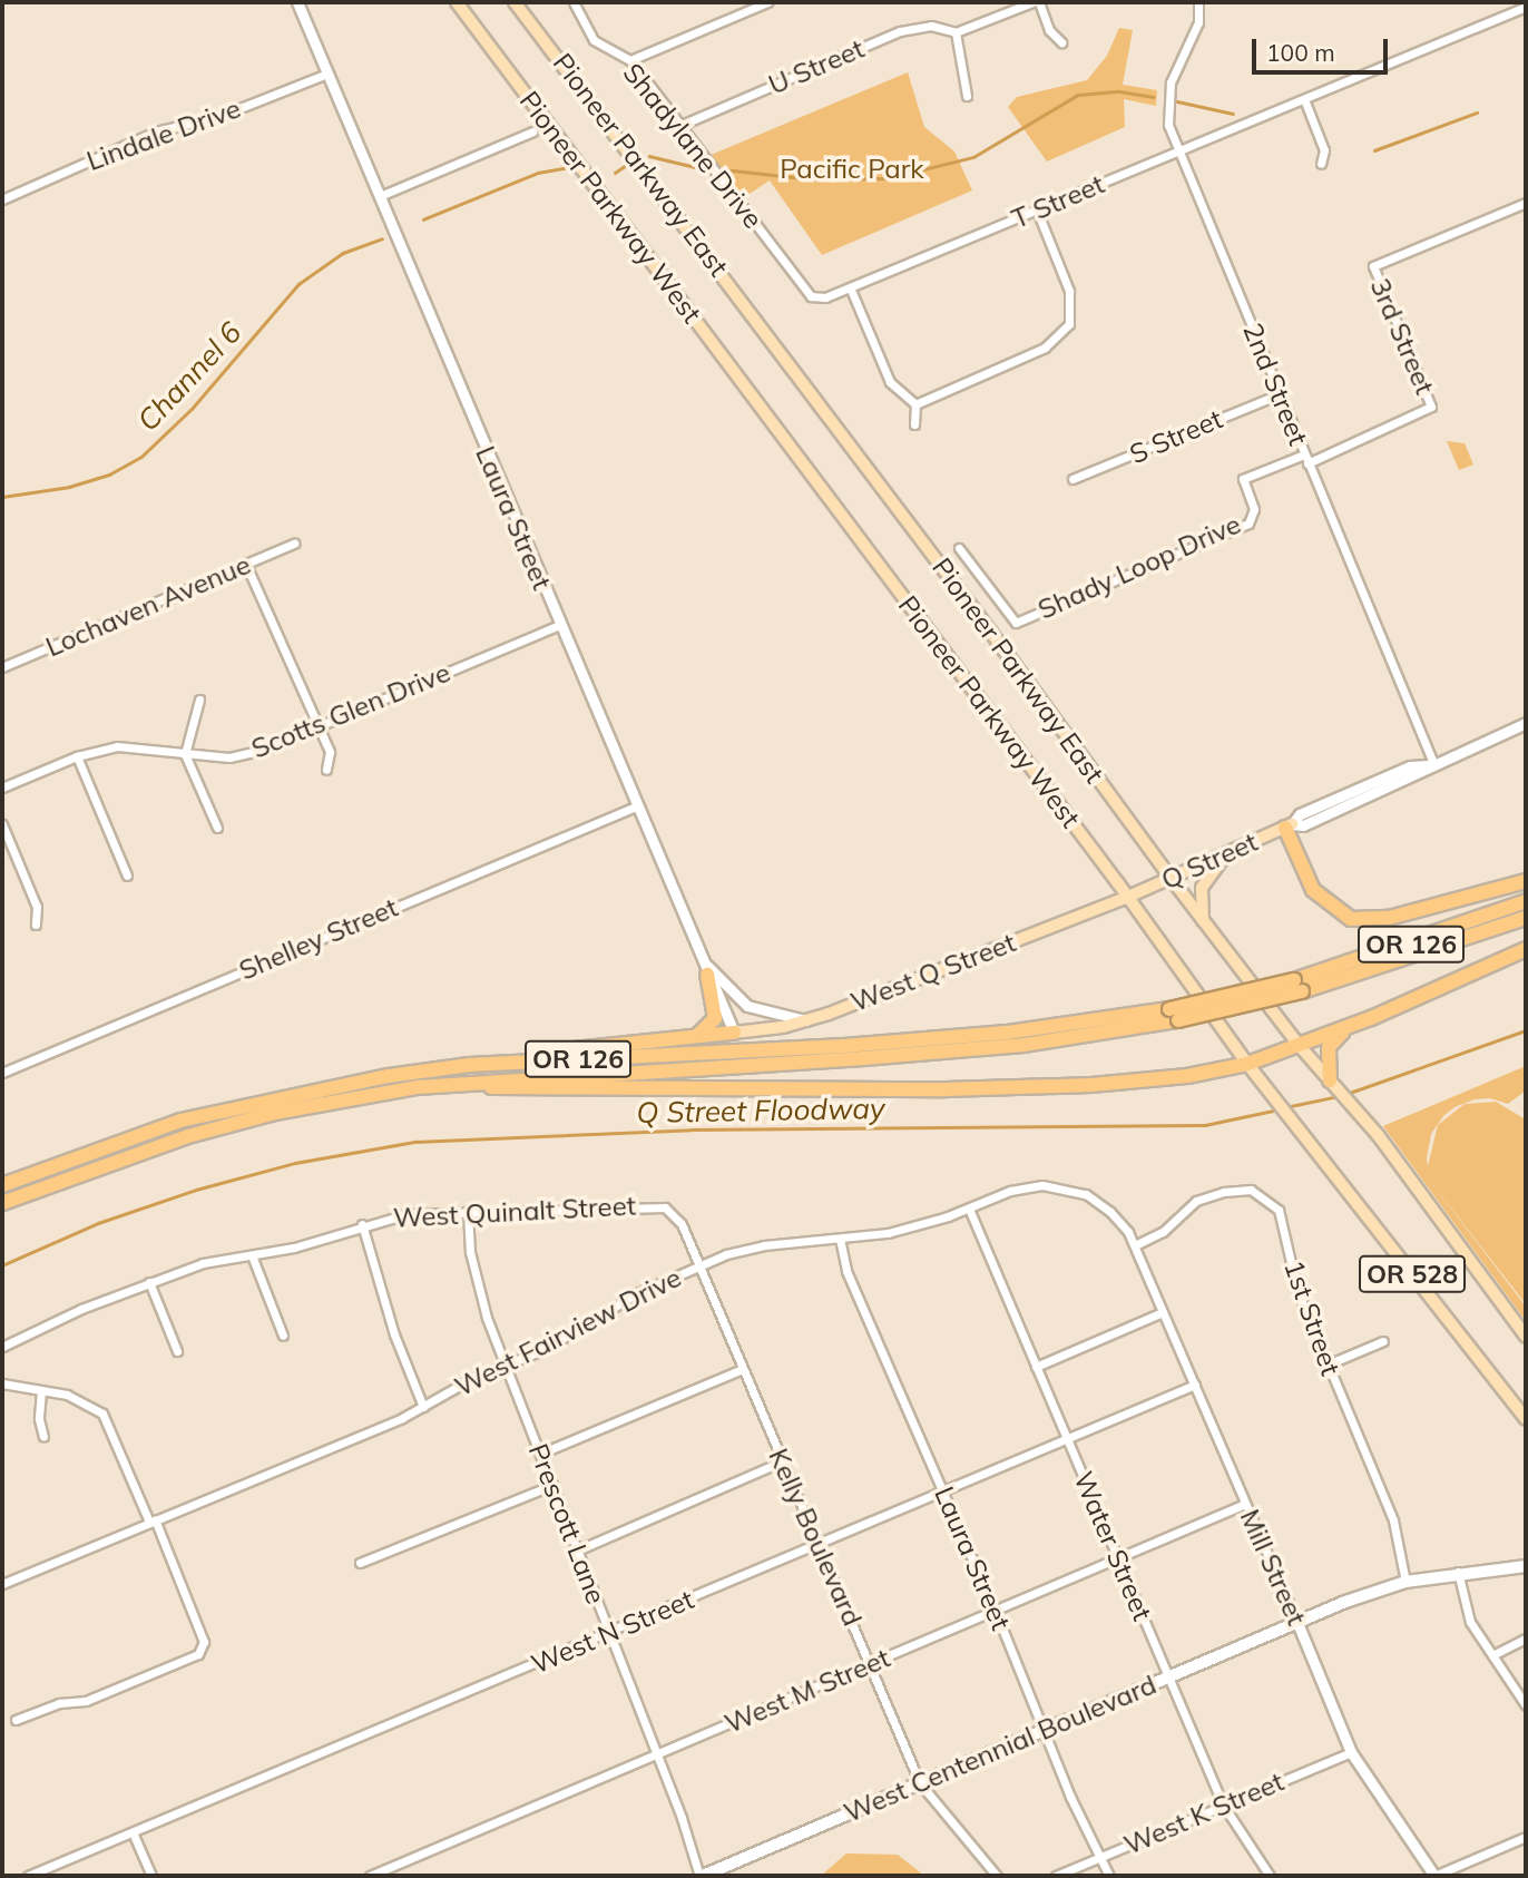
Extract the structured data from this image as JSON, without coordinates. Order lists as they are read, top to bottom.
{
  "streets": {
    "highway": ["OR 126"],
    "main road": [
      "Pioneer Parkway East",
      "Pioneer Parkway West",
      "Q Street",
      "West Q Street",
      "OR 528",
      "West Centennial Boulevard"
    ],
    "street": [
      "U Street",
      "Lindale Drive",
      "Shadylane Drive",
      "T Street",
      "3rd Street",
      "2nd Street",
      "S Street",
      "Laura Street",
      "Shady Loop Drive",
      "Lochaven Avenue",
      "Scotts Glen Drive",
      "Shelley Street",
      "West Quinalt Street",
      "1st Street",
      "West Fairview Drive",
      "Prescott Lane",
      "Kelly Boulevard",
      "Water Street",
      "Mill Street",
      "West N Street",
      "West M Street",
      "West K Street"
    ]
  },
  "crossings": [
    ["U Street", "Shadylane Drive"],
    ["Lindale Drive", "Laura Street"],
    ["Shadylane Drive", "T Street"],
    ["Pioneer Parkway East", "Q Street"],
    ["T Street", "2nd Street"],
    ["Pioneer Parkway West", "Q Street"],
    ["Pioneer Parkway West", "West Q Street"],
    ["3rd Street", "2nd Street"],
    ["3rd Street", "Shady Loop Drive"],
    ["2nd Street", "S Street"],
    ["2nd Street", "Shady Loop Drive"],
    ["2nd Street", "Q Street"],
    ["Laura Street", "Scotts Glen Drive"],
    ["Laura Street", "Shelley Street"],
    ["Laura Street", "West Q Street"],
    ["Laura Street", "West Fairview Drive"],
    ["Laura Street", "West N Street"],
    ["Laura Street", "West M Street"],
    ["Laura Street", "West Centennial Boulevard"],
    ["Laura Street", "West K Street"],
    ["Q Street", "West Q Street"],
    ["West Quinalt Street", "West Fairview Drive"],
    ["West Quinalt Street", "Prescott Lane"],
    ["West Quinalt Street", "Kelly Boulevard"],
    ["1st Street", "West Fairview Drive"],
    ["1st Street", "Mill Street"],
    ["1st Street", "West Centennial Boulevard"],
    ["West Fairview Drive", "Prescott Lane"],
    ["West Fairview Drive", "Kelly Boulevard"],
    ["West Fairview Drive", "Water Street"],
    ["West Fairview Drive", "Mill Street"],
    ["Prescott Lane", "West N Street"],
    ["Prescott Lane", "West M Street"],
    ["Prescott Lane", "West Centennial Boulevard"],
    ["Kelly Boulevard", "West N Street"],
    ["Kelly Boulevard", "West M Street"],
    ["Kelly Boulevard", "West Centennial Boulevard"],
    ["Water Street", "West N Street"],
    ["Water Street", "West M Street"],
    ["Water Street", "West Centennial Boulevard"],
    ["Water Street", "West K Street"],
    ["Mill Street", "West N Street"],
    ["Mill Street", "West M Street"],
    ["Mill Street", "West Centennial Boulevard"],
    ["Mill Street", "West K Street"]
  ],
  "water": ["Channel 6", "Q Street Floodway"],
  "parks": ["Pacific Park"],
  "scale_bar": "100 m"
}
